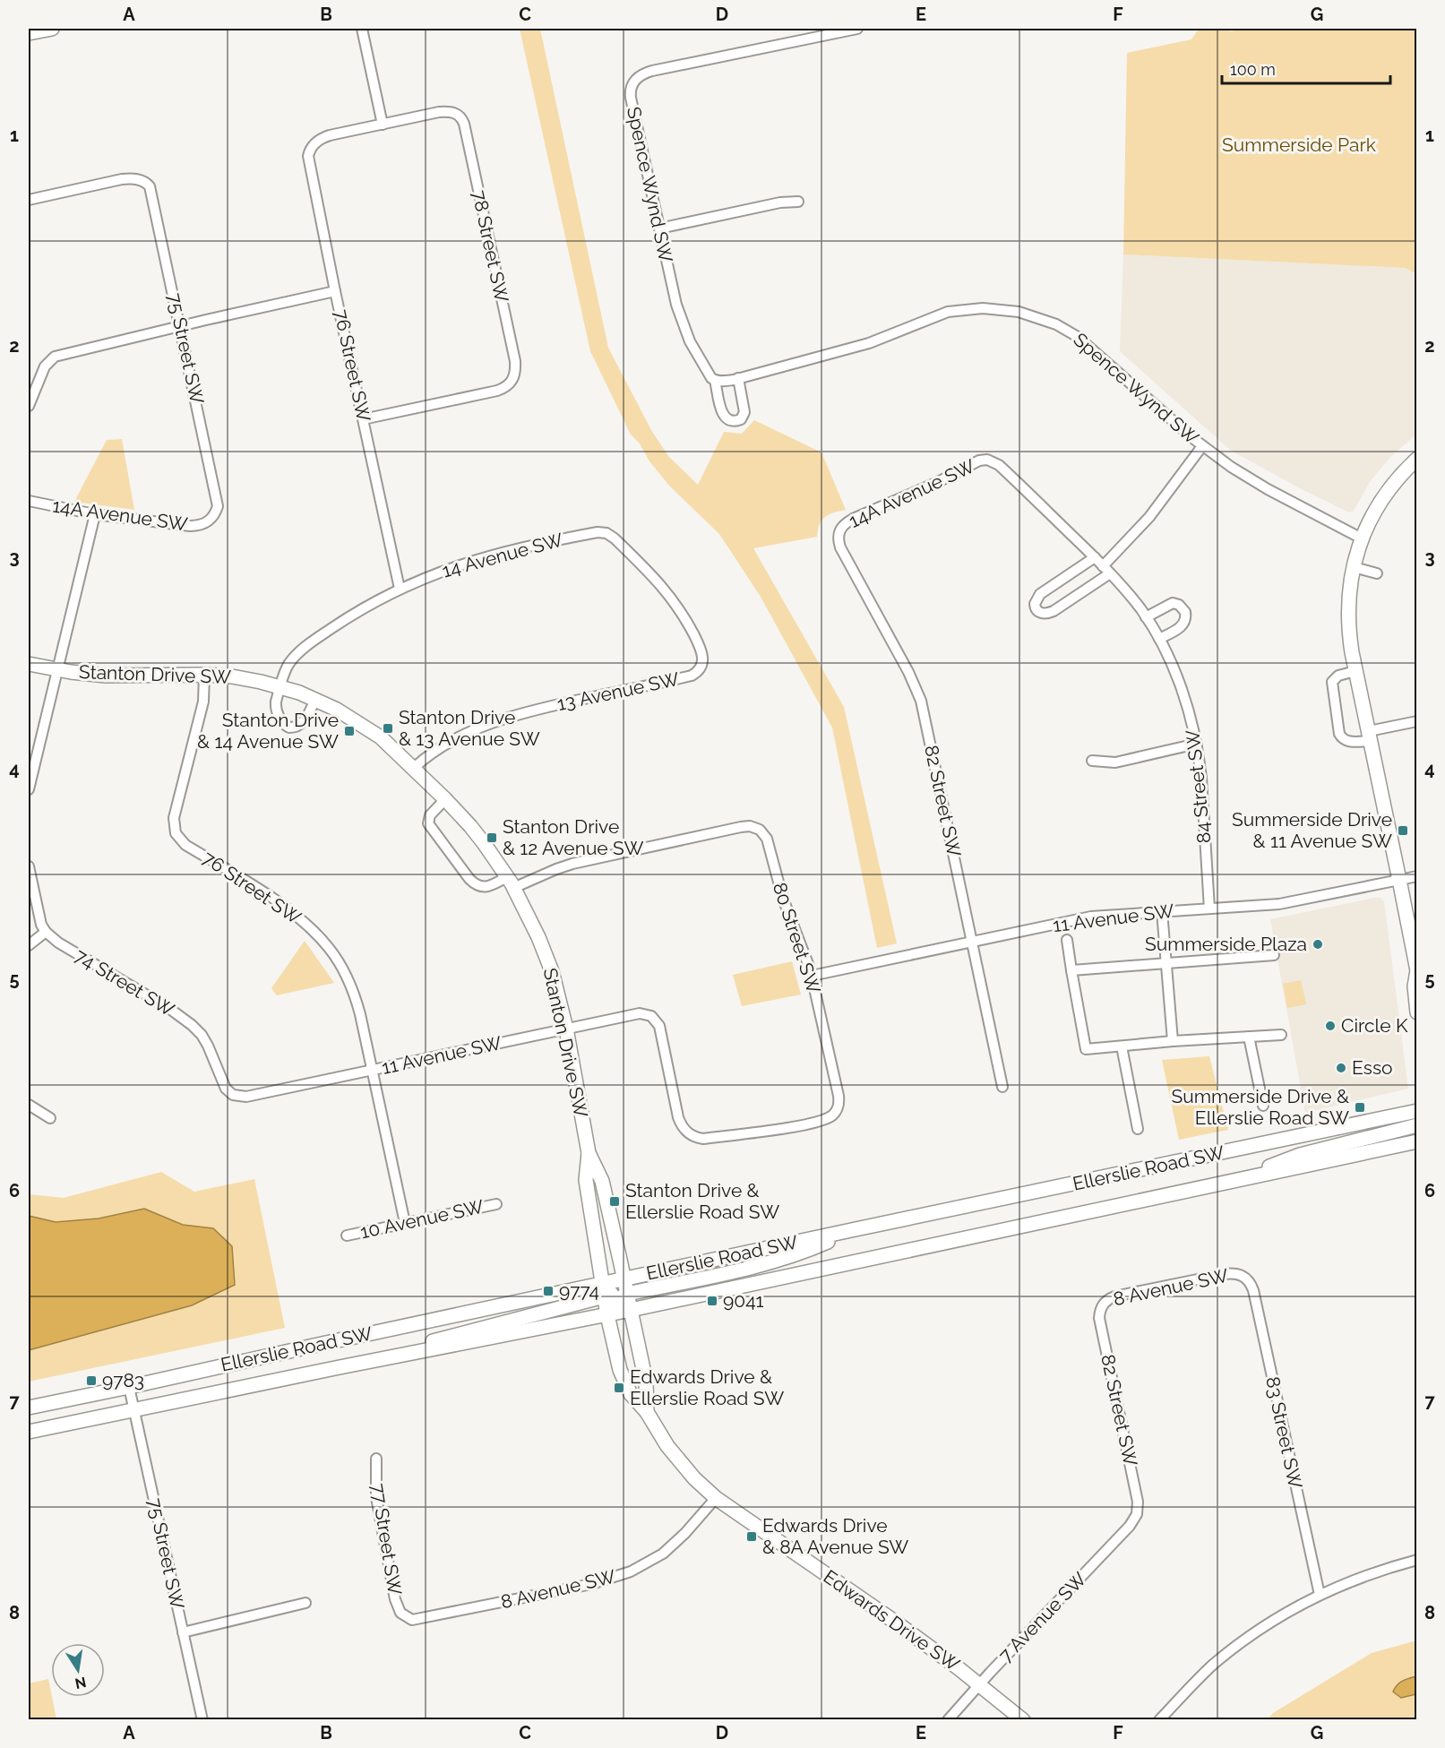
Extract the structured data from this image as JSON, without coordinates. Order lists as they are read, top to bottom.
{
  "streets": {
    "main road": ["Stanton Drive SW", "Ellerslie Road SW", "Edwards Drive SW"],
    "street": [
      "Spence Wynd SW",
      "78 Street SW",
      "75 Street SW",
      "76 Street SW",
      "14A Avenue SW",
      "14 Avenue SW",
      "13 Avenue SW",
      "84 Street SW",
      "82 Street SW",
      "11 Avenue SW",
      "80 Street SW",
      "74 Street SW",
      "10 Avenue SW",
      "8 Avenue SW",
      "83 Street SW",
      "77 Street SW",
      "7 Avenue SW"
    ]
  },
  "crossings": [
    ["78 Street SW", "76 Street SW"],
    ["75 Street SW", "14A Avenue SW"],
    ["75 Street SW", "Ellerslie Road SW"],
    ["76 Street SW", "14 Avenue SW"],
    ["76 Street SW", "Stanton Drive SW"],
    ["76 Street SW", "11 Avenue SW"],
    ["76 Street SW", "10 Avenue SW"],
    ["14A Avenue SW", "84 Street SW"],
    ["14A Avenue SW", "82 Street SW"],
    ["14 Avenue SW", "Stanton Drive SW"],
    ["14 Avenue SW", "13 Avenue SW"],
    ["Stanton Drive SW", "13 Avenue SW"],
    ["Stanton Drive SW", "11 Avenue SW"],
    ["Stanton Drive SW", "80 Street SW"],
    ["Stanton Drive SW", "Ellerslie Road SW"],
    ["Stanton Drive SW", "Edwards Drive SW"],
    ["84 Street SW", "11 Avenue SW"],
    ["82 Street SW", "11 Avenue SW"],
    ["82 Street SW", "8 Avenue SW"],
    ["82 Street SW", "7 Avenue SW"],
    ["11 Avenue SW", "80 Street SW"],
    ["11 Avenue SW", "74 Street SW"],
    ["Ellerslie Road SW", "Edwards Drive SW"],
    ["8 Avenue SW", "83 Street SW"],
    ["8 Avenue SW", "77 Street SW"],
    ["8 Avenue SW", "Edwards Drive SW"],
    ["7 Avenue SW", "Edwards Drive SW"]
  ],
  "parks": ["Summerside Park"],
  "places": {
    "transit": [
      "Stanton Drive & 13 Avenue SW",
      "Stanton Drive & 14 Avenue SW",
      "Summerside Drive & 11 Avenue SW",
      "Stanton Drive & 12 Avenue SW",
      "Summerside Drive & Ellerslie Road SW",
      "Stanton Drive & Ellerslie Road SW",
      "9774",
      "9041",
      "9783",
      "Edwards Drive & Ellerslie Road SW",
      "Edwards Drive & 8A Avenue SW"
    ],
    "other": ["Summerside Plaza", "Circle K", "Esso"]
  },
  "scale_bar": "100 m",
  "north": "bottom",
  "grid": {
    "columns": [
      "A",
      "B",
      "C",
      "D",
      "E",
      "F",
      "G"
    ],
    "rows": [
      "1",
      "2",
      "3",
      "4",
      "5",
      "6",
      "7",
      "8"
    ]
  }
}
